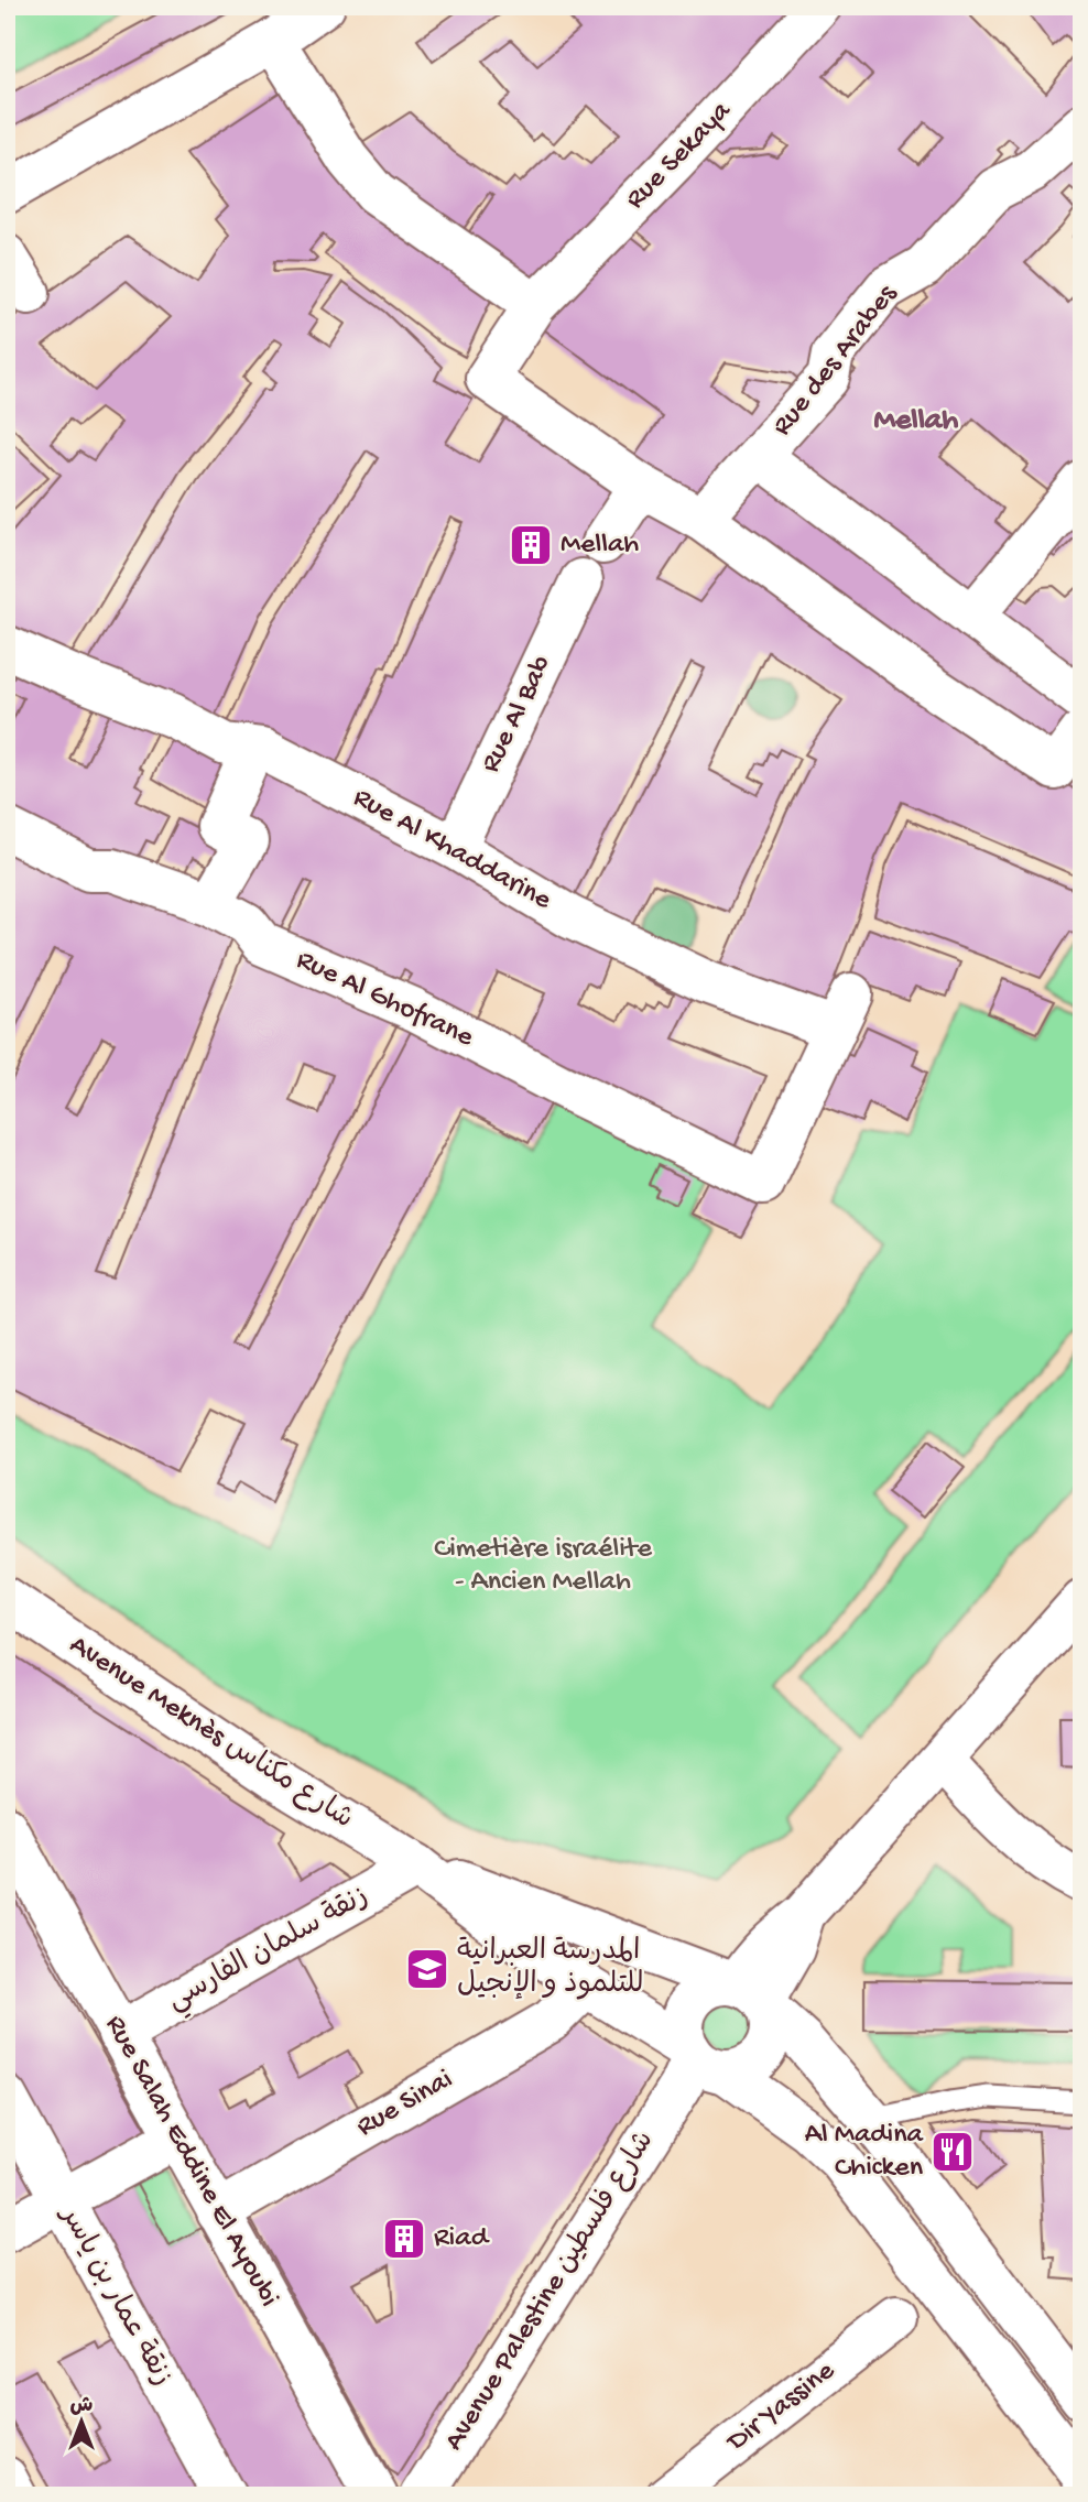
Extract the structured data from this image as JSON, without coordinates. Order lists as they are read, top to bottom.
{
  "streets": {
    "street": [
      "Rue Sekaya",
      "Rue des Arabes",
      "Rue Al Bab",
      "Rue Al Khaddarine",
      "Rue Al Ghofrane",
      "Avenue Meknès شارع مكناس",
      "زنقة سلمان الفارسي",
      "Rue Sinai",
      "Rue Salah Eddine El Ayoubi",
      "Avenue Palestine شارع فلسطين",
      "زنقة عمار بن ياسر",
      "Dir Yassine"
    ]
  },
  "crossings": [
    ["Rue Al Bab", "Rue Al Khaddarine"],
    ["Rue Al Khaddarine", "Rue Al Ghofrane"],
    ["Avenue Meknès شارع مكناس", "زنقة سلمان الفارسي"],
    ["Avenue Meknès شارع مكناس", "Rue Sinai"],
    ["Avenue Meknès شارع مكناس", "Avenue Palestine شارع فلسطين"],
    ["زنقة سلمان الفارسي", "Rue Salah Eddine El Ayoubi"],
    ["Rue Sinai", "Rue Salah Eddine El Ayoubi"]
  ],
  "districts": ["Mellah"],
  "parks": ["Cimetière israélite - Ancien Mellah"],
  "places": {
    "building": ["Mellah", "Riad"],
    "school or university": ["المدرسة العبرانية للتلموذ و الإنجيل"],
    "restaurant": ["Al Madina Chicken"]
  },
  "north": "top"
}
